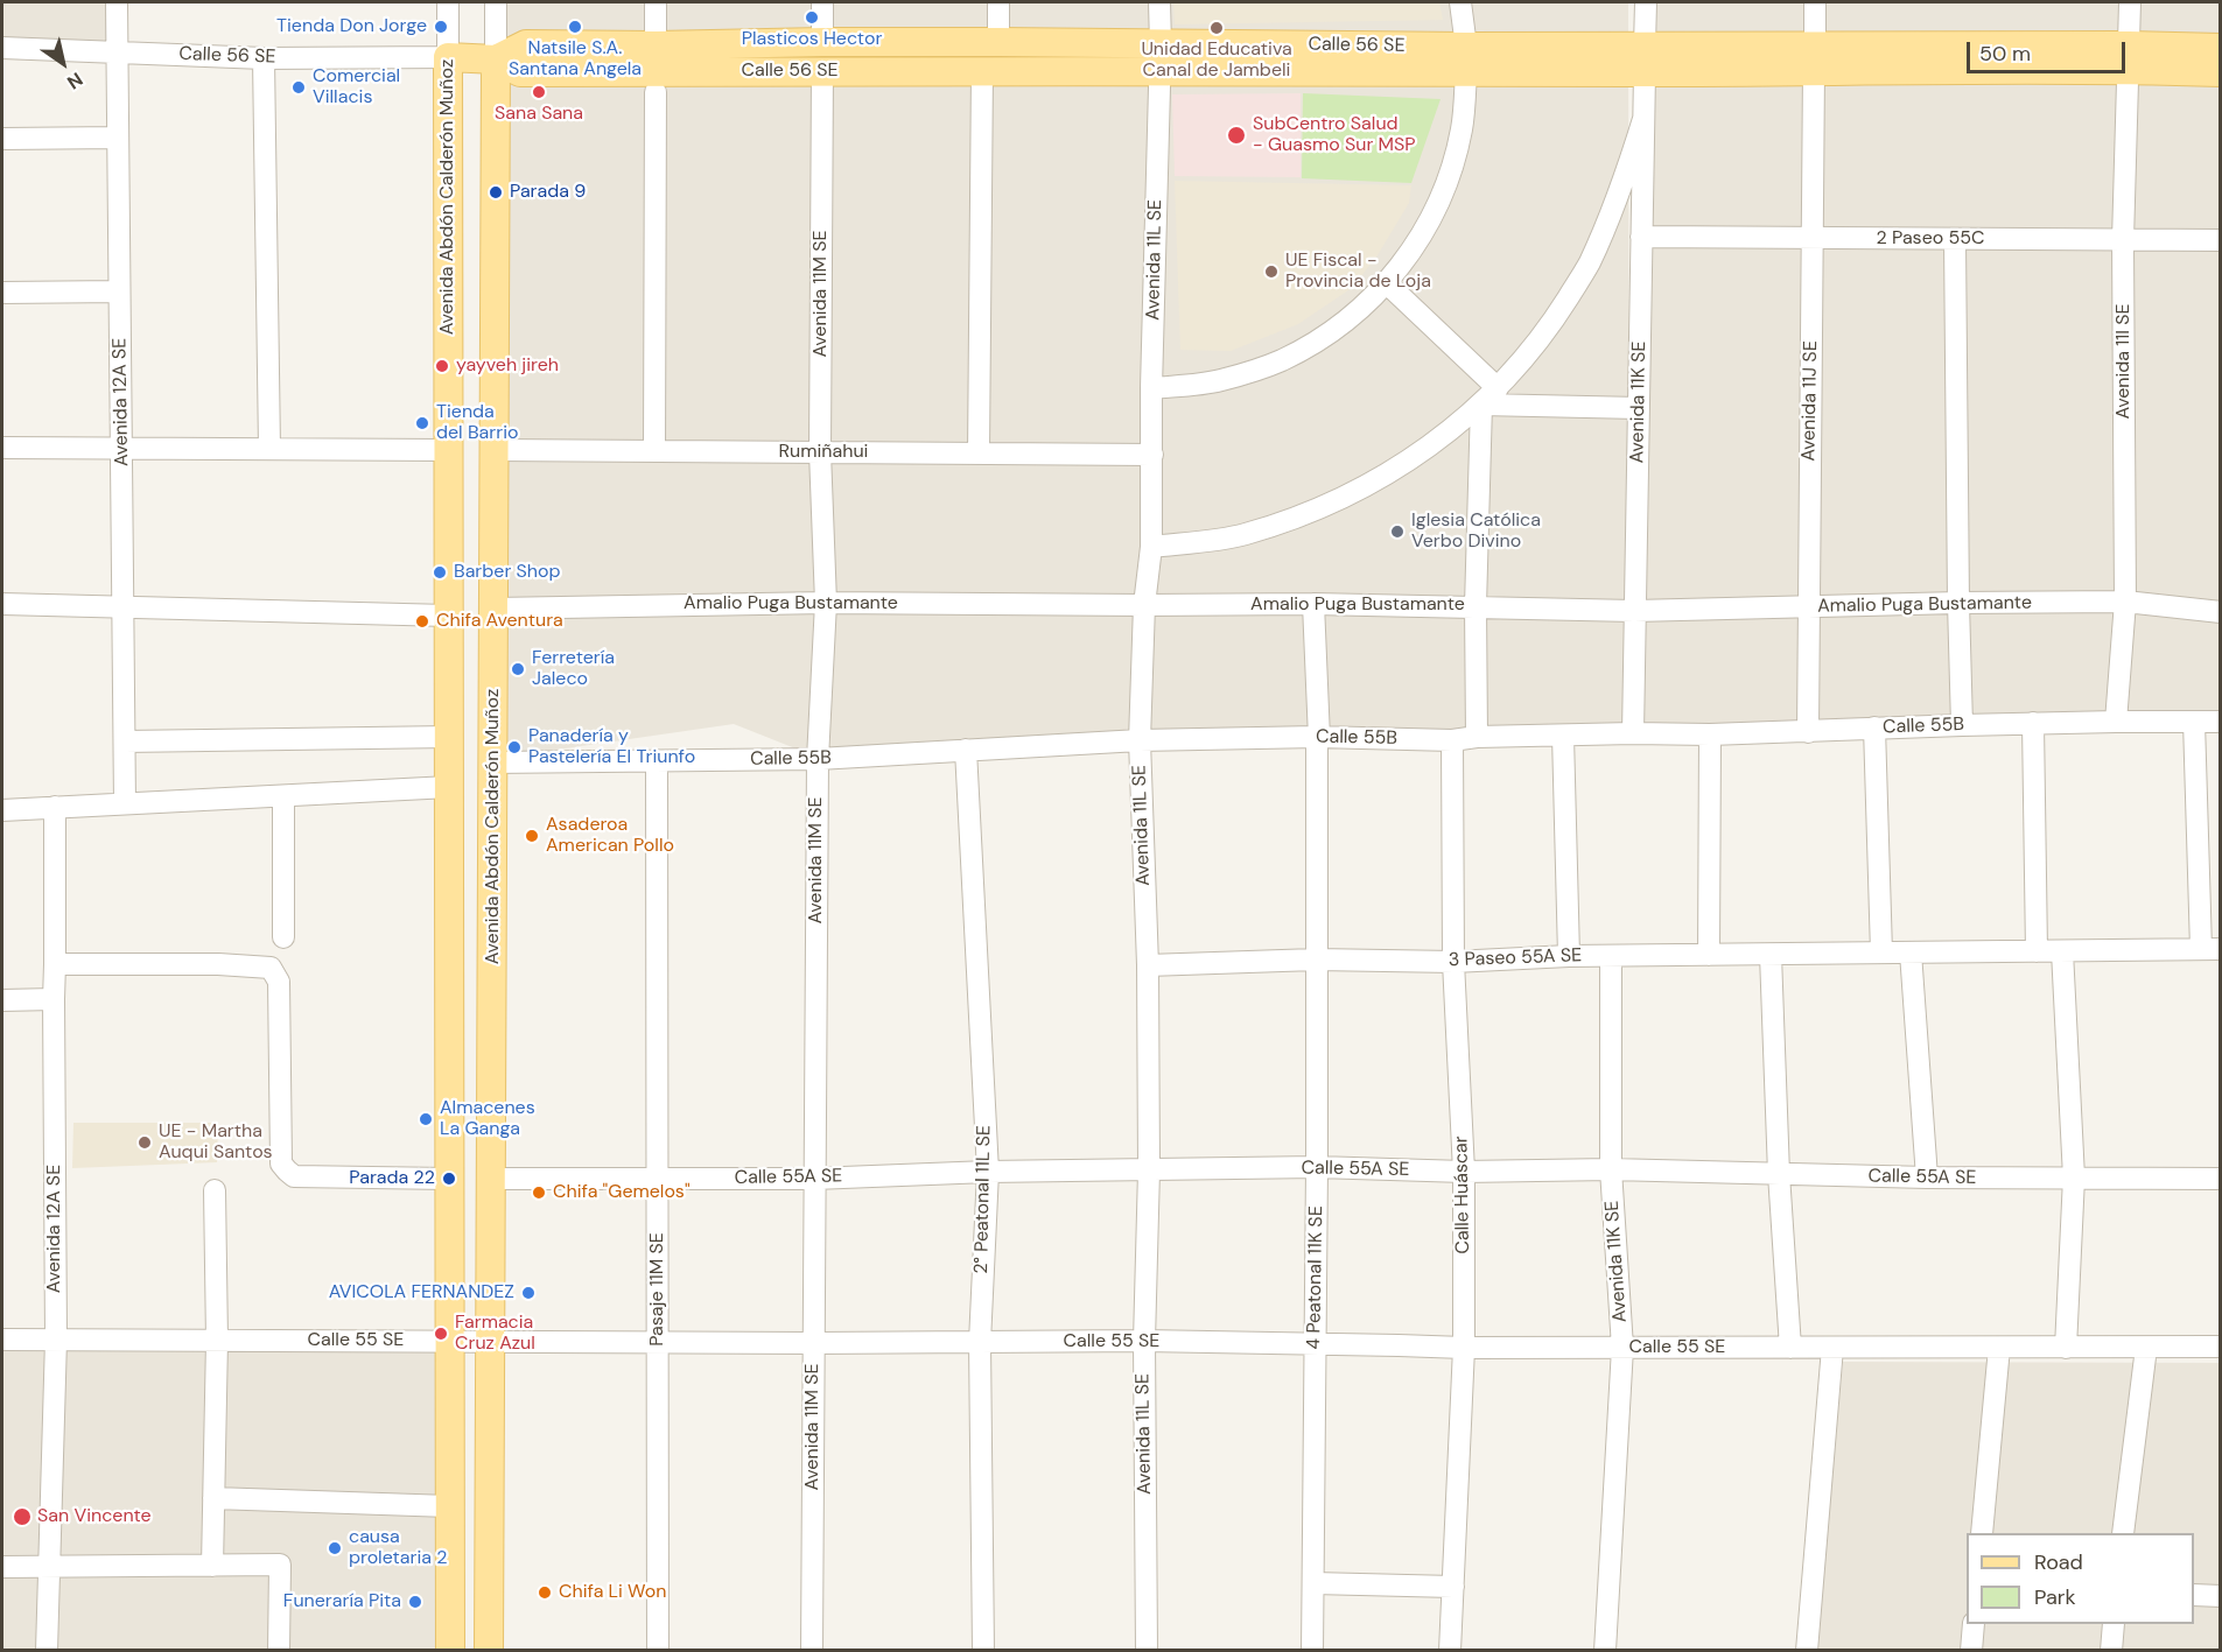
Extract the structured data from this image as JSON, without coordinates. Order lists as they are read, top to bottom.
{
  "streets": {
    "main road": ["Calle 56 SE", "Avenida Abdón Calderón Muñoz"],
    "street": [
      "2 Paseo 55C",
      "Avenida 11L SE",
      "Avenida 11M SE",
      "Avenida 11I SE",
      "Avenida 11J SE",
      "Avenida 12A SE",
      "Avenida 11K SE",
      "Rumiñahui",
      "Amalio Puga Bustamante",
      "Calle 55B",
      "3 Paseo 55A SE",
      "Calle 55A SE",
      "Calle Huáscar",
      "2° Peatonal 11L SE",
      "4 Peatonal 11K SE",
      "Pasaje 11M SE",
      "Calle 55 SE"
    ]
  },
  "crossings": [
    ["Calle 56 SE", "Avenida Abdón Calderón Muñoz"],
    ["Calle 56 SE", "Avenida 11L SE"],
    ["Calle 56 SE", "Avenida 11M SE"],
    ["Calle 56 SE", "Avenida 11I SE"],
    ["Calle 56 SE", "Avenida 11J SE"],
    ["Calle 56 SE", "Avenida 12A SE"],
    ["Calle 56 SE", "Avenida 11K SE"],
    ["Avenida Abdón Calderón Muñoz", "Rumiñahui"],
    ["Avenida Abdón Calderón Muñoz", "Amalio Puga Bustamante"],
    ["Avenida Abdón Calderón Muñoz", "Calle 55B"],
    ["Avenida Abdón Calderón Muñoz", "Calle 55A SE"],
    ["Avenida Abdón Calderón Muñoz", "Calle 55 SE"],
    ["2 Paseo 55C", "Avenida 11I SE"],
    ["2 Paseo 55C", "Avenida 11J SE"],
    ["2 Paseo 55C", "Avenida 11K SE"],
    ["Avenida 11L SE", "Rumiñahui"],
    ["Avenida 11L SE", "Amalio Puga Bustamante"],
    ["Avenida 11L SE", "Calle 55B"],
    ["Avenida 11L SE", "3 Paseo 55A SE"],
    ["Avenida 11L SE", "Calle 55A SE"],
    ["Avenida 11L SE", "Calle 55 SE"],
    ["Avenida 11M SE", "Rumiñahui"],
    ["Avenida 11M SE", "Amalio Puga Bustamante"],
    ["Avenida 11M SE", "Calle 55B"],
    ["Avenida 11M SE", "Calle 55A SE"],
    ["Avenida 11M SE", "Calle 55 SE"],
    ["Avenida 11I SE", "Amalio Puga Bustamante"],
    ["Avenida 11I SE", "Calle 55B"],
    ["Avenida 11J SE", "Amalio Puga Bustamante"],
    ["Avenida 11J SE", "Calle 55B"],
    ["Avenida 12A SE", "Calle 55 SE"],
    ["Avenida 11K SE", "Amalio Puga Bustamante"],
    ["Avenida 11K SE", "Calle 55B"],
    ["Avenida 11K SE", "3 Paseo 55A SE"],
    ["Avenida 11K SE", "Calle 55A SE"],
    ["Avenida 11K SE", "Calle 55 SE"],
    ["Amalio Puga Bustamante", "4 Peatonal 11K SE"],
    ["Calle 55B", "Calle Huáscar"],
    ["Calle 55B", "2° Peatonal 11L SE"],
    ["Calle 55B", "4 Peatonal 11K SE"],
    ["Calle 55B", "Pasaje 11M SE"],
    ["3 Paseo 55A SE", "Calle Huáscar"],
    ["3 Paseo 55A SE", "4 Peatonal 11K SE"],
    ["Calle 55A SE", "Calle Huáscar"],
    ["Calle 55A SE", "2° Peatonal 11L SE"],
    ["Calle 55A SE", "4 Peatonal 11K SE"],
    ["Calle 55A SE", "Pasaje 11M SE"],
    ["Calle Huáscar", "Calle 55 SE"],
    ["2° Peatonal 11L SE", "Calle 55 SE"],
    ["4 Peatonal 11K SE", "Calle 55 SE"],
    ["Pasaje 11M SE", "Calle 55 SE"]
  ],
  "places": [
    "Plasticos Hector",
    "Tienda Don Jorge",
    "Natsile S.A. Santana Angela",
    "Unidad Educativa Canal de Jambeli",
    "Comercial Villacis",
    "Sana Sana",
    "SubCentro Salud - Guasmo Sur MSP",
    "Parada 9",
    "UE Fiscal - Provincia de Loja",
    "yayveh jireh",
    "Tienda del Barrio",
    "Iglesia Católica Verbo Divino",
    "Barber Shop",
    "Chifa Aventura",
    "Ferretería Jaleco",
    "Panadería y Pastelería El Triunfo",
    "Asaderoa American Pollo",
    "Almacenes La Ganga",
    "UE - Martha Auqui Santos",
    "Parada 22",
    "Chifa \"Gemelos\"",
    "AVICOLA FERNANDEZ",
    "Farmacia Cruz Azul",
    "San Vincente",
    "causa proletaria 2",
    "Chifa Li Won",
    "Funeraría Pita"
  ],
  "legend": ["Road", "Park"],
  "scale_bar": "50 m",
  "north": "bottom right"
}
